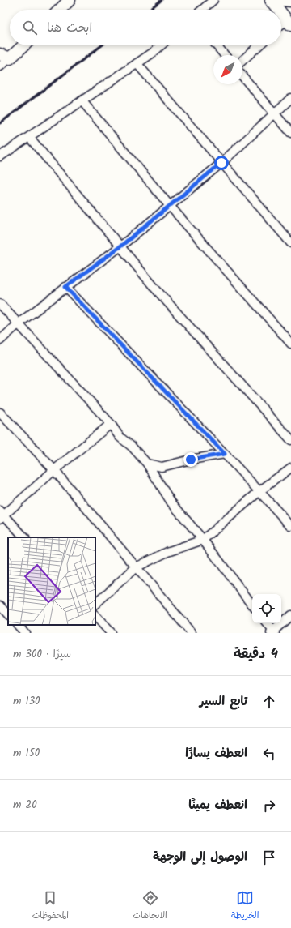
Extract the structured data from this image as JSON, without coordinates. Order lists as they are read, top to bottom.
{
  "north": "bottom left",
  "page": {
    "search": "ابحث هنا",
    "heading": ["4 دقيقة", "سيرًا · 300 m"],
    "list": [
      ["تابع السير", "130 m"],
      ["انعطف يسارًا", "150 m"],
      ["انعطف يمينًا", "20 m"],
      "الوصول إلى الوجهة"
    ],
    "nav": ["الخريطة", "الاتجاهات", "المحفوظات"]
  }
}
